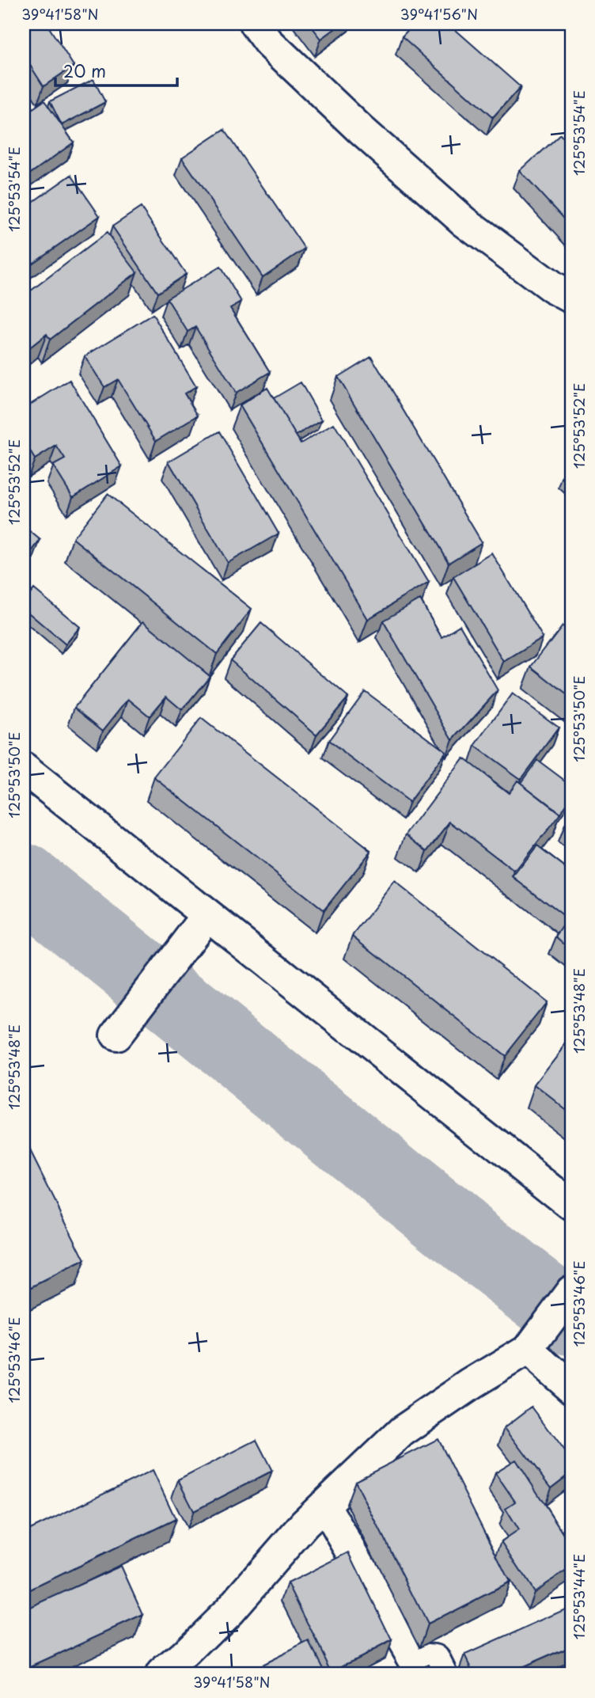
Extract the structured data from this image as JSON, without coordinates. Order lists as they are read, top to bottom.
{
  "scale_bar": "20 m",
  "coordinates": [
    "39°41'58\"N",
    "39°41'56\"N",
    "125°53'54\"E",
    "125°53'52\"E",
    "125°53'50\"E",
    "125°53'48\"E",
    "125°53'46\"E",
    "125°53'44\"E"
  ]
}
